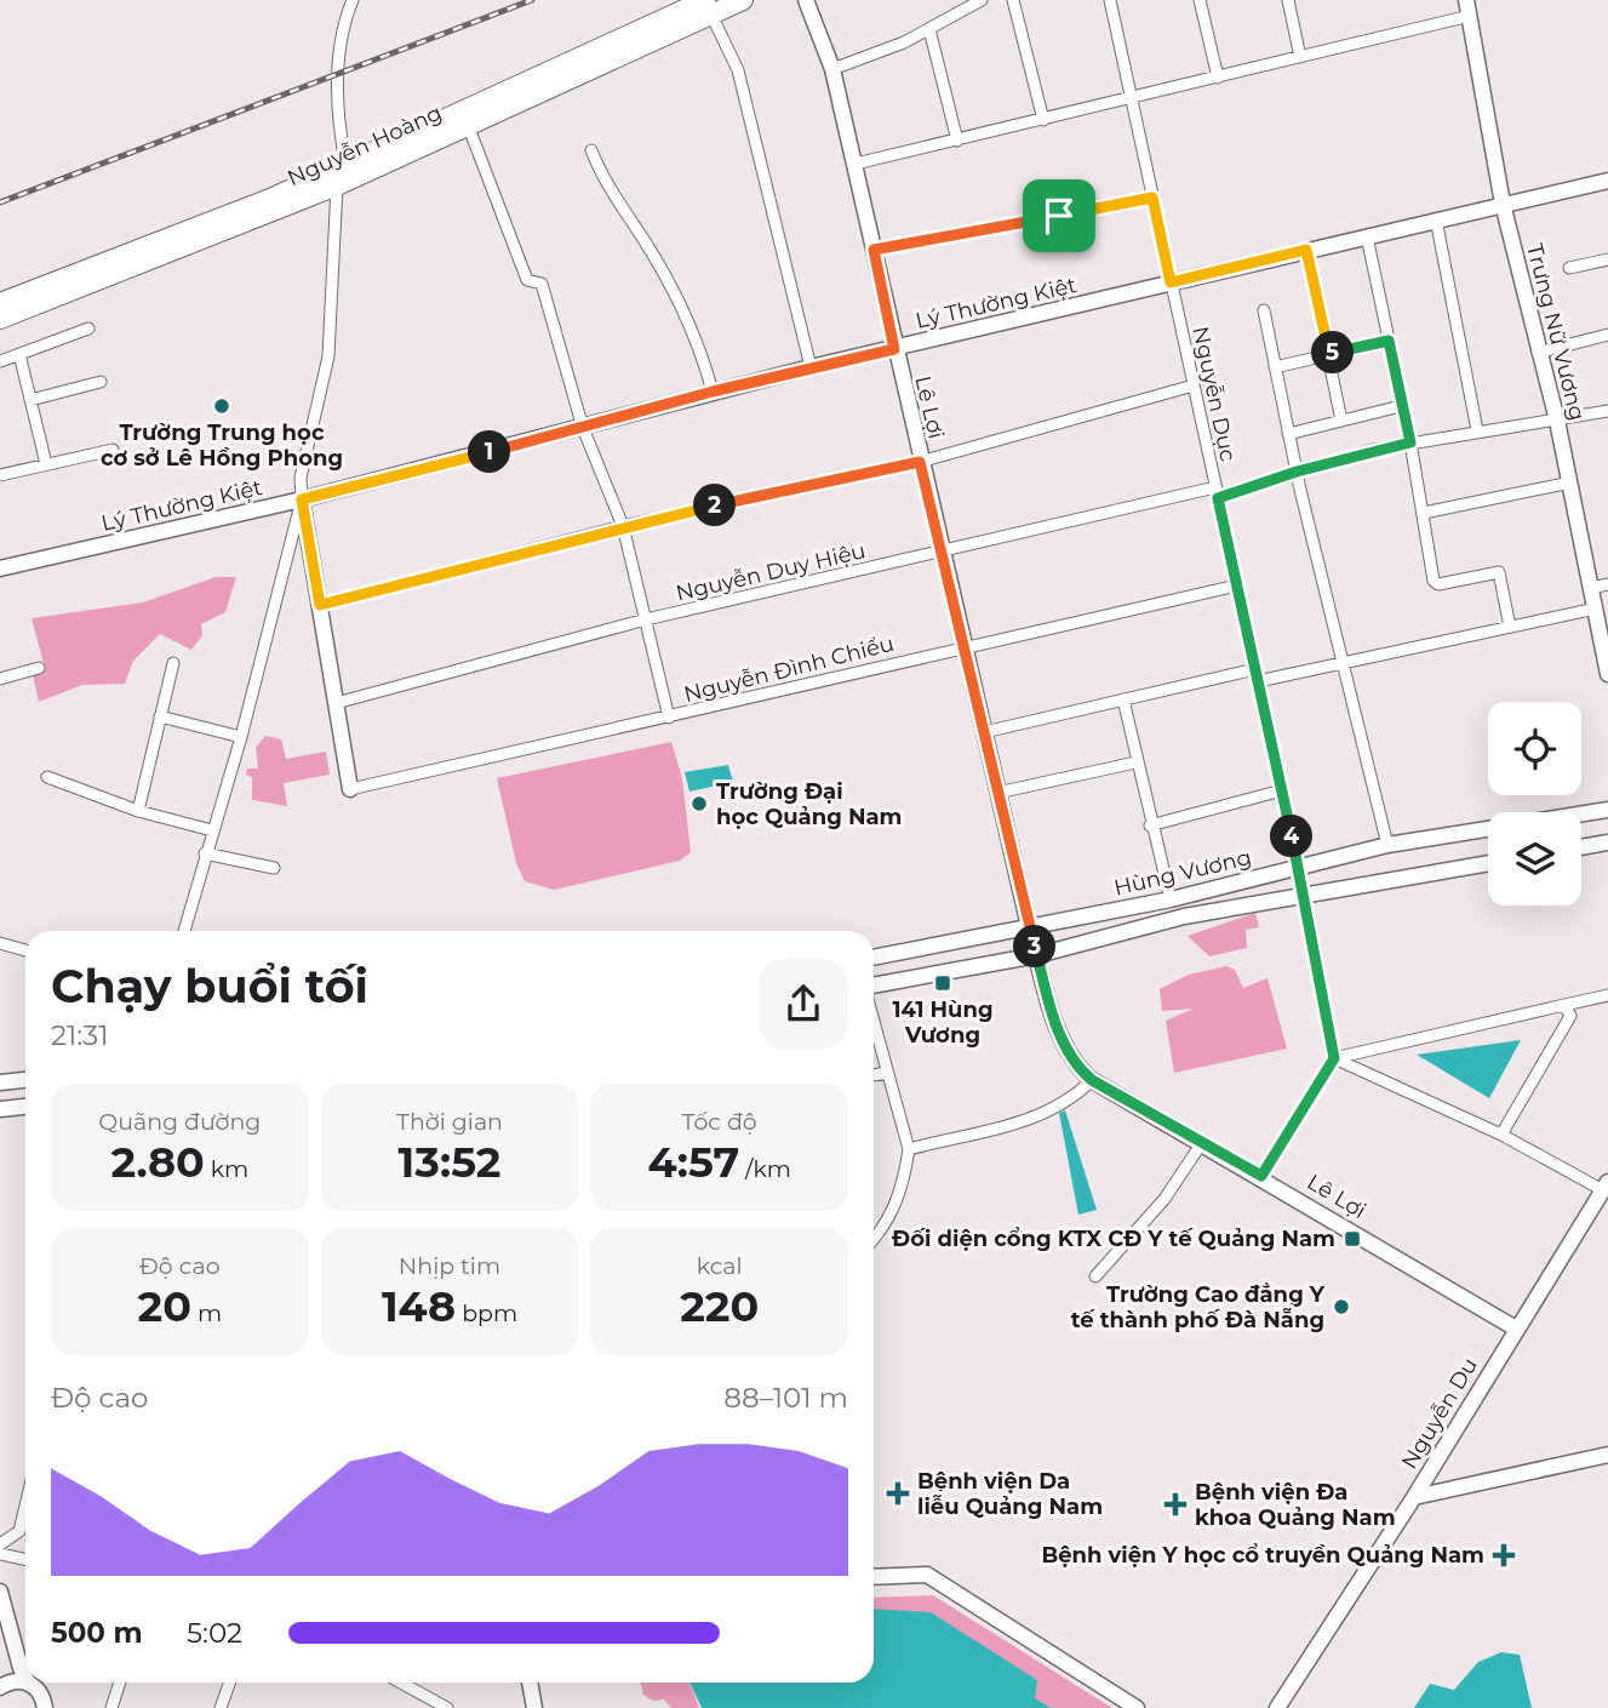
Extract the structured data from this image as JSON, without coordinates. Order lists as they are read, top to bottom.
{
  "streets": {
    "highway": ["Nguyễn Hoàng"],
    "street": [
      "Lý Thường Kiệt",
      "Trưng Nữ Vương",
      "Nguyễn Dục",
      "Lê Lợi",
      "Nguyễn Duy Hiệu",
      "Nguyễn Đình Chiểu",
      "Hùng Vương",
      "Nguyễn Du"
    ]
  },
  "crossings": [
    ["Lý Thường Kiệt", "Trưng Nữ Vương"],
    ["Lý Thường Kiệt", "Nguyễn Dục"],
    ["Lý Thường Kiệt", "Lê Lợi"],
    ["Trưng Nữ Vương", "Nguyễn Duy Hiệu"],
    ["Nguyễn Dục", "Nguyễn Duy Hiệu"],
    ["Nguyễn Dục", "Nguyễn Đình Chiểu"],
    ["Nguyễn Dục", "Hùng Vương"],
    ["Lê Lợi", "Nguyễn Duy Hiệu"],
    ["Lê Lợi", "Nguyễn Đình Chiểu"],
    ["Lê Lợi", "Hùng Vương"],
    ["Lê Lợi", "Nguyễn Du"]
  ],
  "places": {
    "other": ["Trường Trung học cơ sở Lê Hồng Phong", "Trường Đại học Quảng Nam", "Trường Cao đẳng Y tế thành phố Đà Nẵng"],
    "transit": ["141 Hùng Vương", "Đối diện cổng KTX CĐ Y tế Quảng Nam"],
    "health": ["Bệnh viện Da liễu Quảng Nam", "Bệnh viện Đa khoa Quảng Nam", "Bệnh viện Y học cổ truyền Quảng Nam"]
  },
  "page": {
    "pins": [
      "5",
      "1",
      "2",
      "4",
      "3"
    ],
    "heading": ["Chạy buổi tối", "21:31"],
    "stats": [
      ["Quãng đường", "2.80 km"],
      ["Thời gian", "13:52"],
      ["Tốc độ", "4:57 /km"],
      ["Độ cao", "20 m"],
      ["Nhịp tim", "148 bpm"],
      ["kcal", "220"]
    ],
    "chart": ["Độ cao", "88–101 m"],
    "list": [
      {
        "name": "500 m",
        "note": "5:02"
      }
    ]
  }
}
